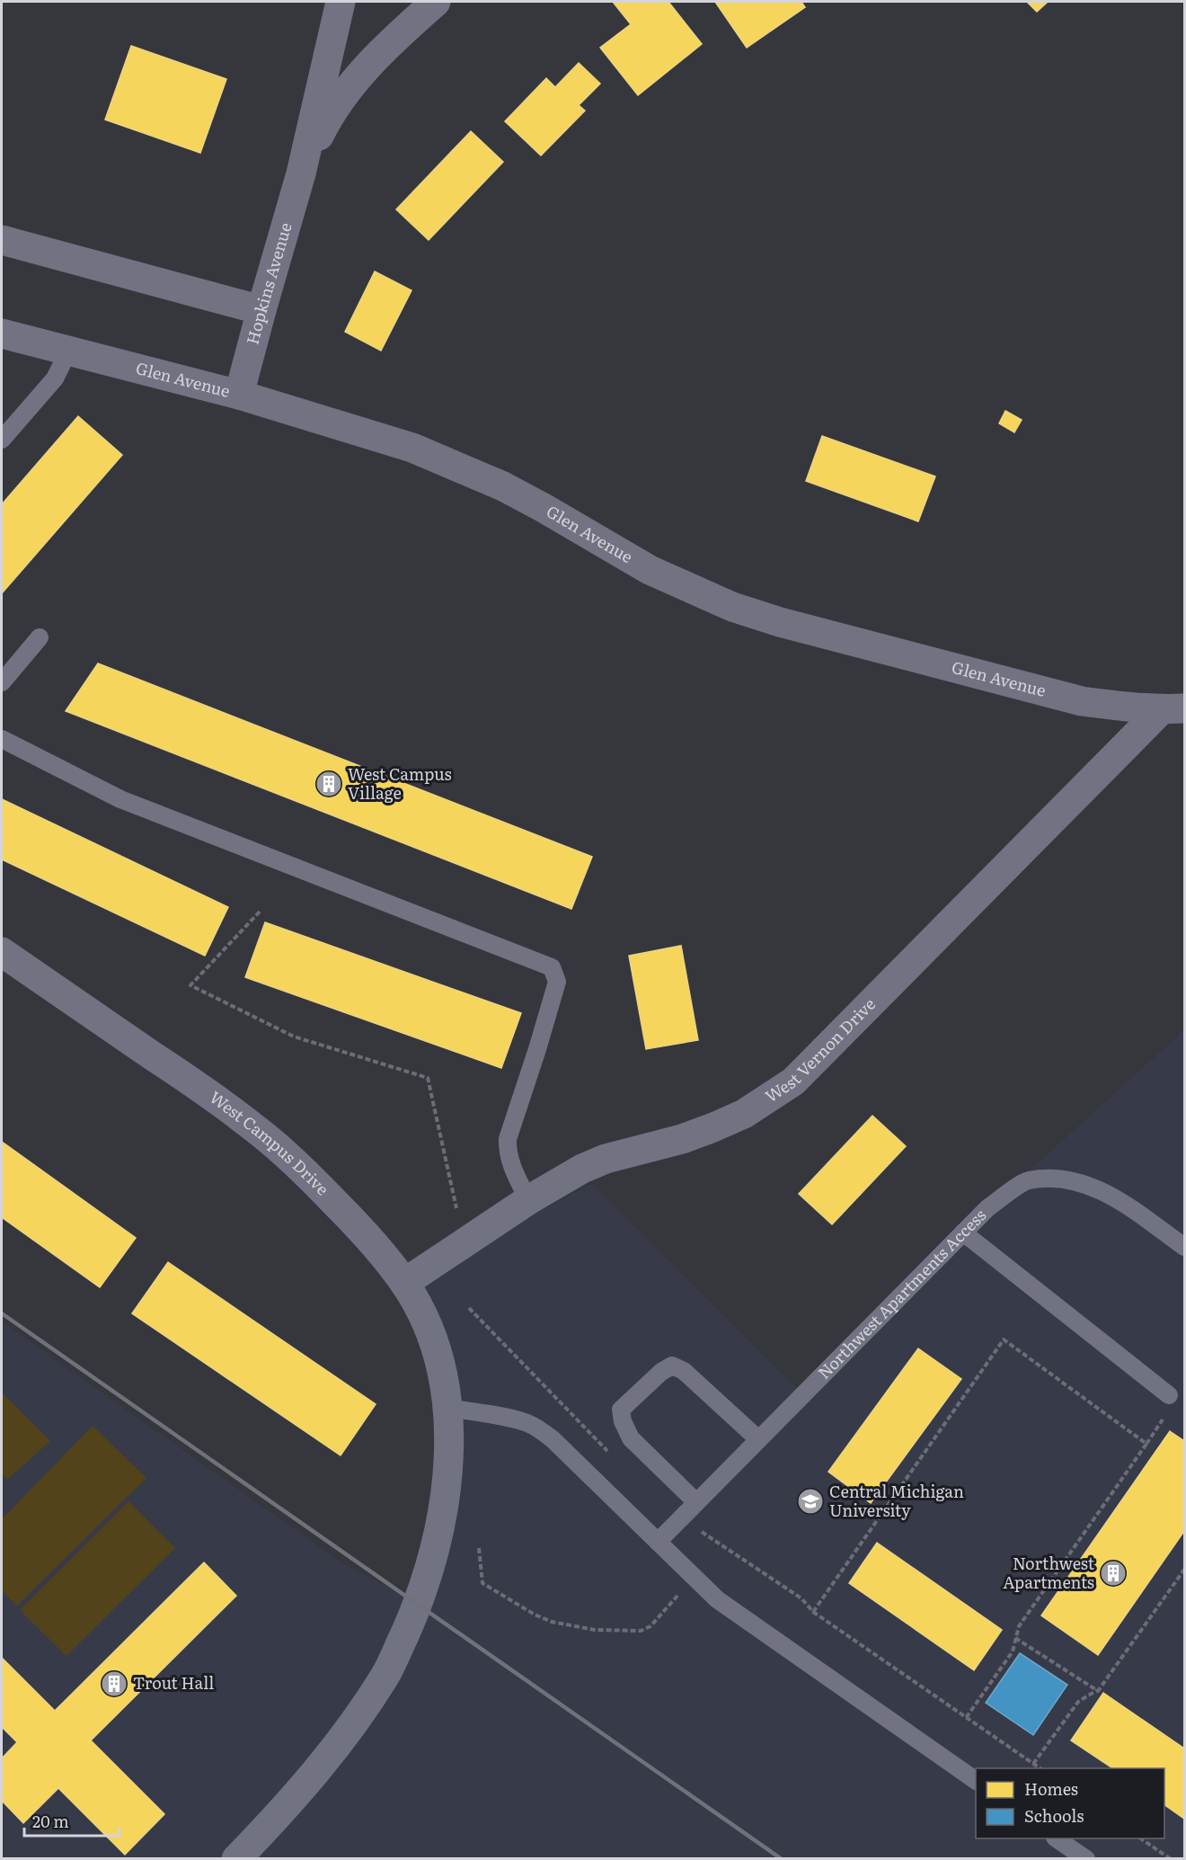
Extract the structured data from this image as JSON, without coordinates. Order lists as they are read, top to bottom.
{
  "streets": {
    "street": [
      "Hopkins Avenue",
      "Glen Avenue",
      "West Vernon Drive",
      "West Campus Drive"
    ],
    "lane": ["Northwest Apartments Access"]
  },
  "crossings": [
    ["Hopkins Avenue", "Glen Avenue"],
    ["Glen Avenue", "West Vernon Drive"],
    ["West Vernon Drive", "West Campus Drive"]
  ],
  "places": {
    "building": ["West Campus Village", "Northwest Apartments", "Trout Hall"],
    "school or university": ["Central Michigan University"]
  },
  "legend": ["Homes", "Schools"],
  "scale_bar": "20 m"
}
